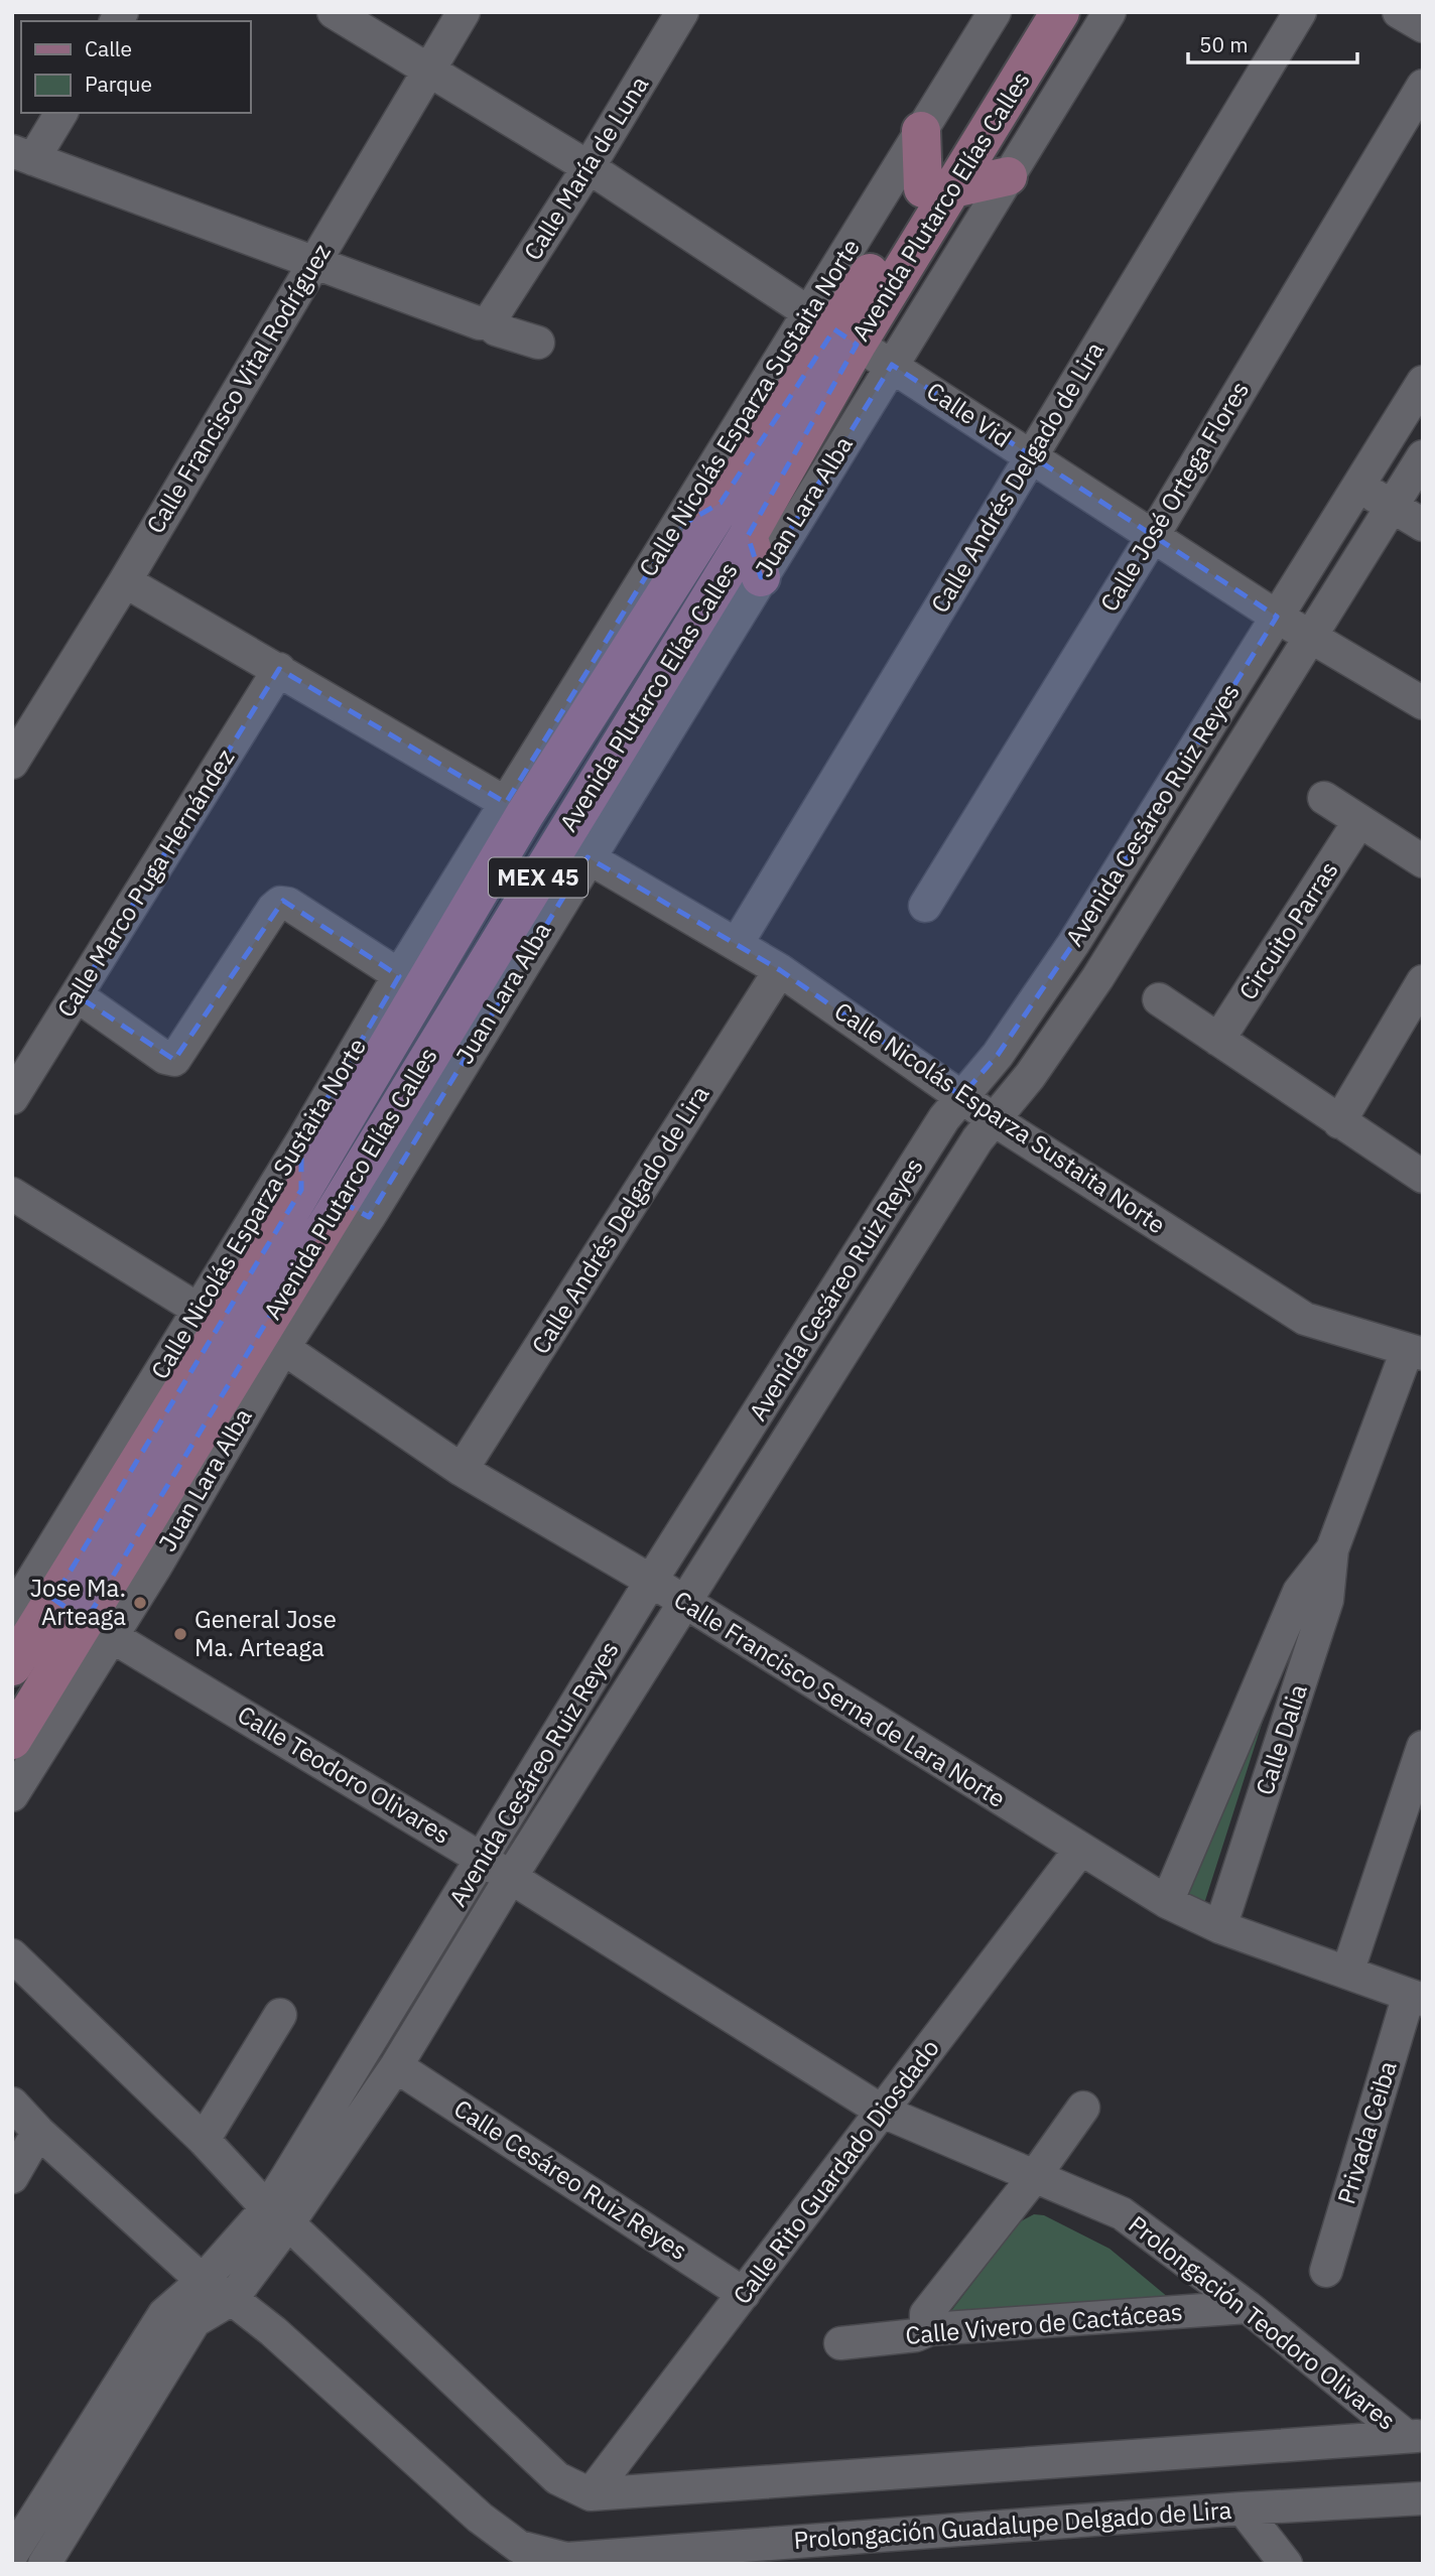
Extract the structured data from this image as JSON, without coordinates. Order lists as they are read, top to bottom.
{
  "streets": {
    "main road": ["Avenida Plutarco Elías Calles", "MEX 45"],
    "street": [
      "Calle María de Luna",
      "Calle Francisco Vital Rodríguez",
      "Calle Nicolás Esparza Sustaita Norte",
      "Calle Vid",
      "Calle Andrés Delgado de Lira",
      "Calle José Ortega Flores",
      "Juan Lara Alba",
      "Avenida Cesáreo Ruiz Reyes",
      "Calle Marco Puga Hernández",
      "Circuito Parras",
      "Calle Francisco Serna de Lara Norte",
      "Calle Dalia",
      "Calle Teodoro Olivares",
      "Privada Ceiba",
      "Calle Rito Guardado Diosdado",
      "Calle Cesáreo Ruiz Reyes",
      "Prolongación Teodoro Olivares",
      "Calle Vivero de Cactáceas",
      "Prolongación Guadalupe Delgado de Lira"
    ]
  },
  "crossings": [
    ["Calle María de Luna", "Calle Vid"],
    ["Avenida Plutarco Elías Calles", "Calle Nicolás Esparza Sustaita Norte"],
    ["Avenida Plutarco Elías Calles", "Calle Vid"],
    ["Avenida Plutarco Elías Calles", "Juan Lara Alba"],
    ["Avenida Plutarco Elías Calles", "Calle Teodoro Olivares"],
    ["Calle Francisco Vital Rodríguez", "Calle Vid"],
    ["Calle Nicolás Esparza Sustaita Norte", "Calle Vid"],
    ["Calle Nicolás Esparza Sustaita Norte", "Calle Andrés Delgado de Lira"],
    ["Calle Nicolás Esparza Sustaita Norte", "Juan Lara Alba"],
    ["Calle Nicolás Esparza Sustaita Norte", "Avenida Cesáreo Ruiz Reyes"],
    ["Calle Nicolás Esparza Sustaita Norte", "Calle Dalia"],
    ["Calle Nicolás Esparza Sustaita Norte", "Calle Teodoro Olivares"],
    ["Calle Vid", "Calle Andrés Delgado de Lira"],
    ["Calle Vid", "Calle José Ortega Flores"],
    ["Calle Vid", "Juan Lara Alba"],
    ["Calle Vid", "Avenida Cesáreo Ruiz Reyes"],
    ["Calle Andrés Delgado de Lira", "Calle Francisco Serna de Lara Norte"],
    ["Juan Lara Alba", "Calle Francisco Serna de Lara Norte"],
    ["Juan Lara Alba", "Calle Teodoro Olivares"],
    ["Avenida Cesáreo Ruiz Reyes", "Calle Francisco Serna de Lara Norte"],
    ["Avenida Cesáreo Ruiz Reyes", "Calle Teodoro Olivares"],
    ["Avenida Cesáreo Ruiz Reyes", "Calle Cesáreo Ruiz Reyes"],
    ["Calle Francisco Serna de Lara Norte", "Calle Dalia"],
    ["Calle Francisco Serna de Lara Norte", "Privada Ceiba"],
    ["Calle Francisco Serna de Lara Norte", "Calle Rito Guardado Diosdado"],
    ["Calle Teodoro Olivares", "Calle Rito Guardado Diosdado"],
    ["Calle Teodoro Olivares", "Prolongación Teodoro Olivares"],
    ["Calle Rito Guardado Diosdado", "Calle Cesáreo Ruiz Reyes"],
    ["Calle Rito Guardado Diosdado", "Prolongación Teodoro Olivares"],
    ["Prolongación Teodoro Olivares", "Calle Vivero de Cactáceas"]
  ],
  "places": ["Jose Ma. Arteaga", "General Jose Ma. Arteaga"],
  "legend": ["Calle", "Parque"],
  "scale_bar": "50 m"
}
